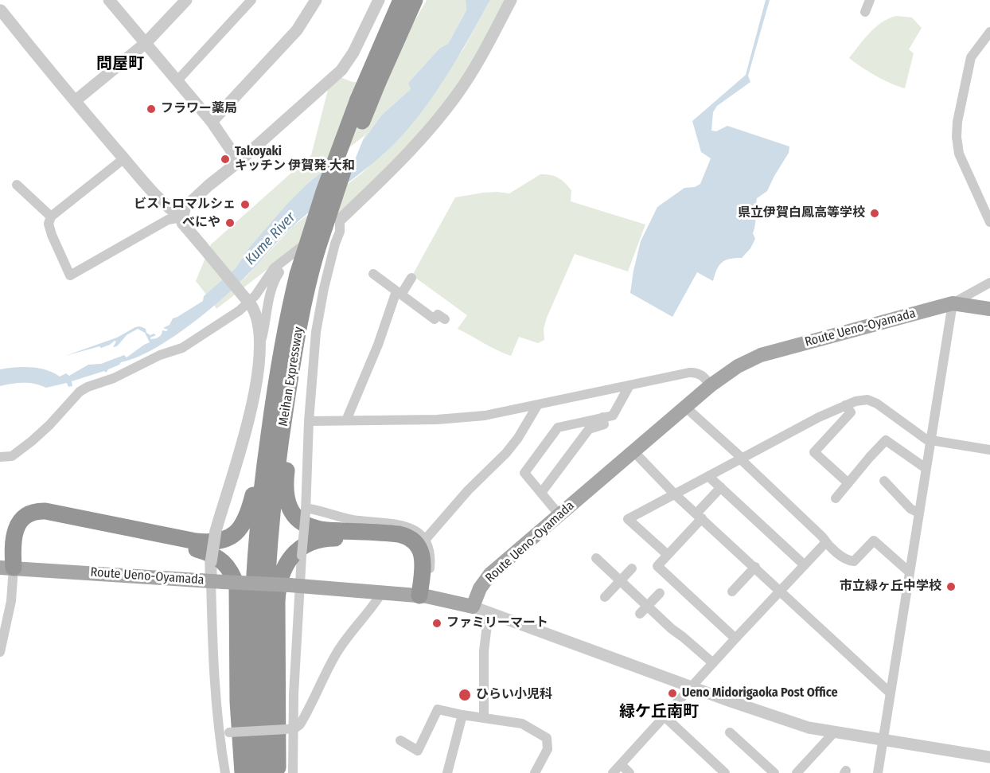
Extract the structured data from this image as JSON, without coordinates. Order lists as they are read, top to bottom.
{
  "streets": {
    "highway": ["Meihan Expressway"],
    "main road": ["Route Ueno-Oyamada"]
  },
  "districts": ["問屋町", "緑ケ丘南町"],
  "water": ["Kume River"],
  "places": [
    "フラワー薬局",
    "Takoyaki キッチン 伊賀発 大和",
    "ビストロマルシェ",
    "県立伊賀白鳳高等学校",
    "べにや",
    "市立緑ヶ丘中学校",
    "ファミリーマート",
    "Ueno Midorigaoka Post Office",
    "ひらい小児科"
  ]
}
